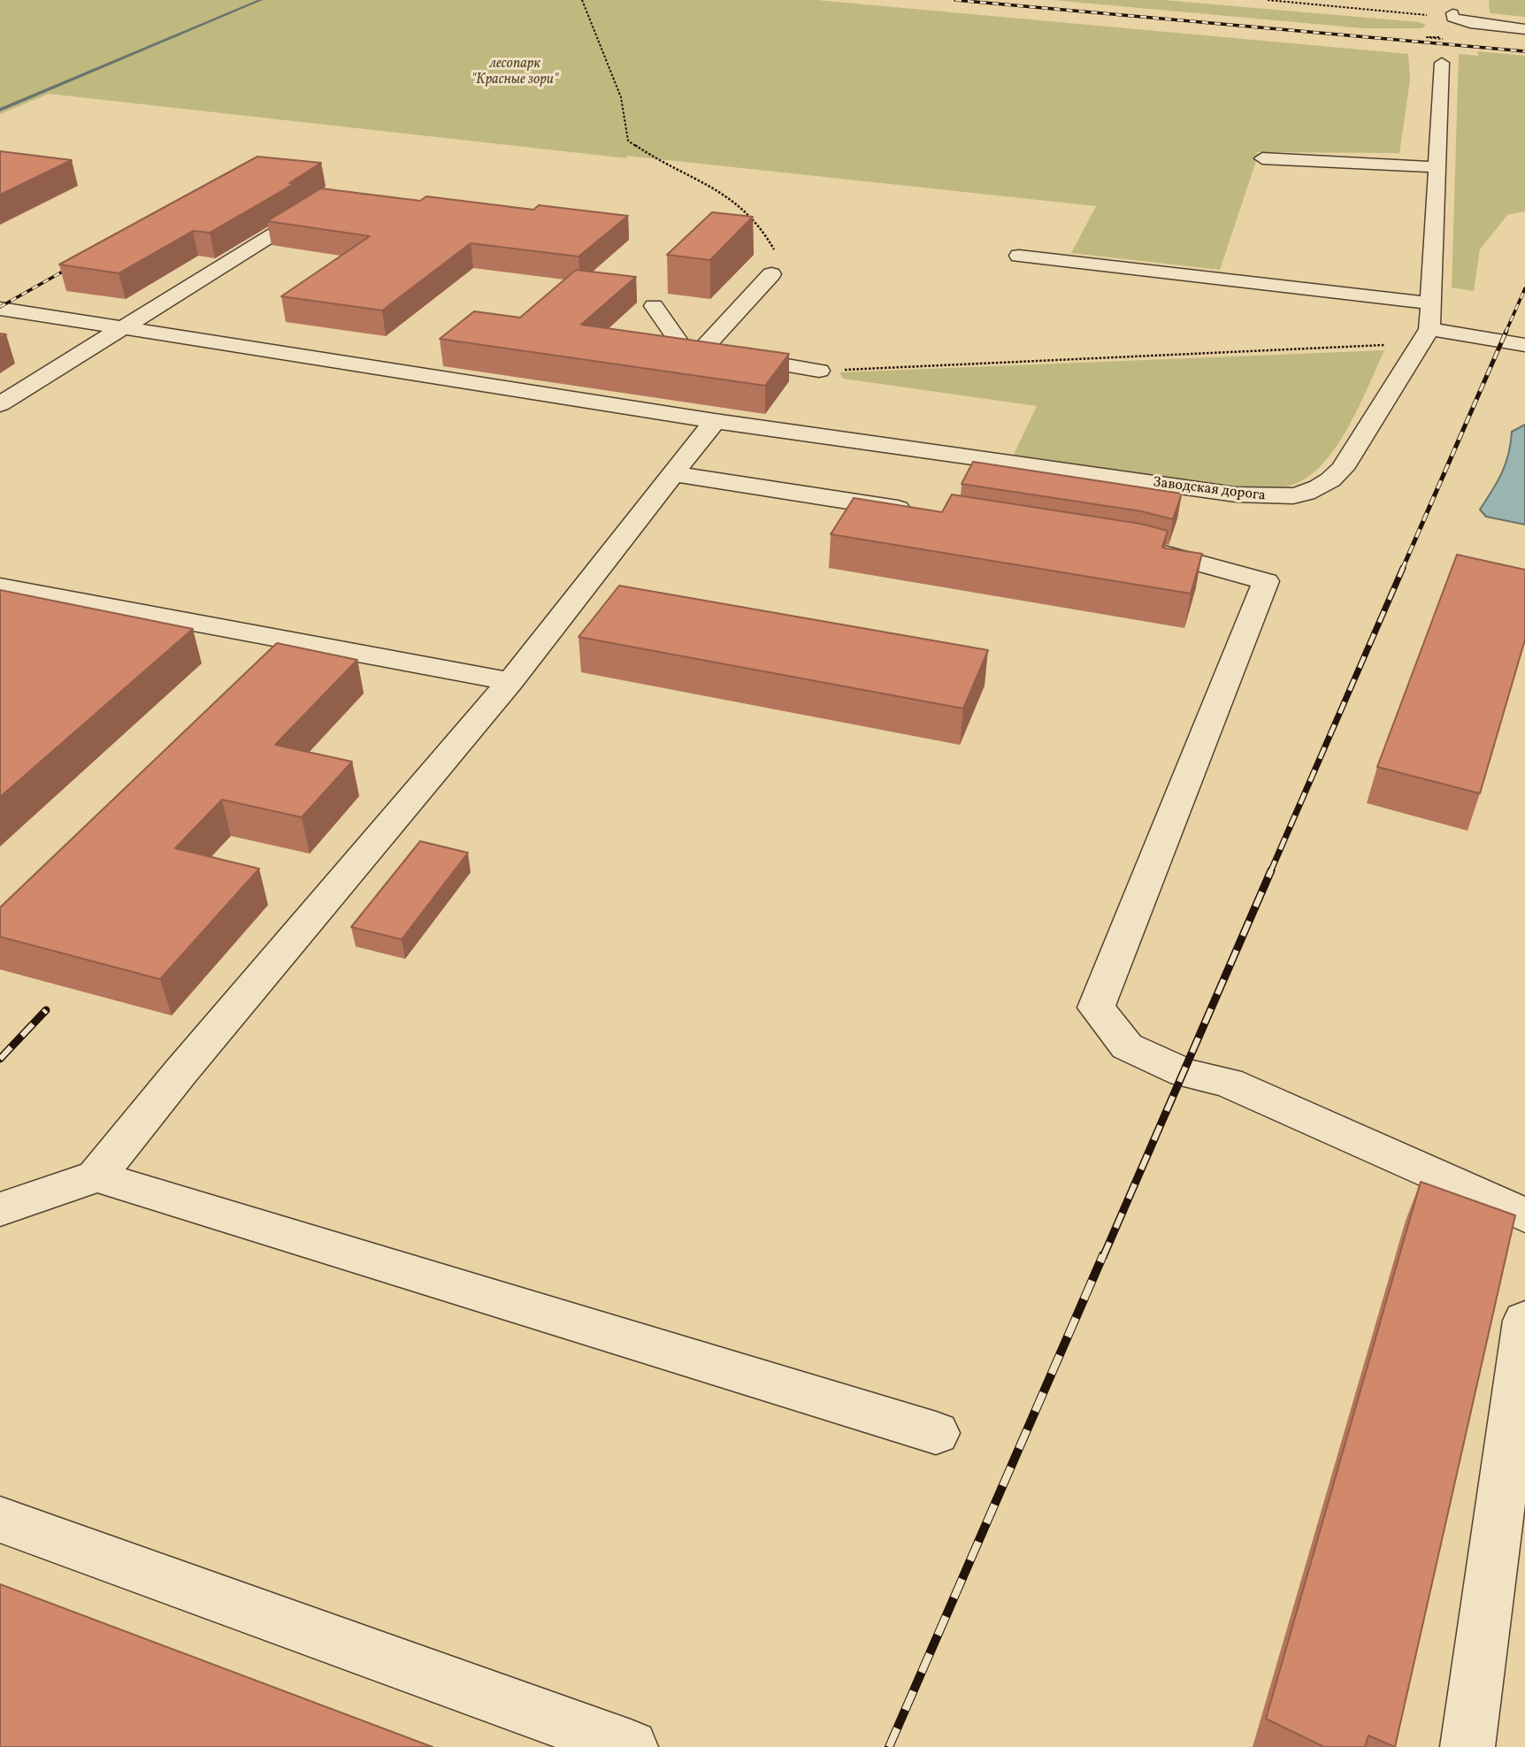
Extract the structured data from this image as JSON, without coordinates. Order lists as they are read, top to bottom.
{
  "streets": {
    "street": ["Заводская дорога"]
  },
  "parks": ["лесопарк \"Красные зори\""]
}
